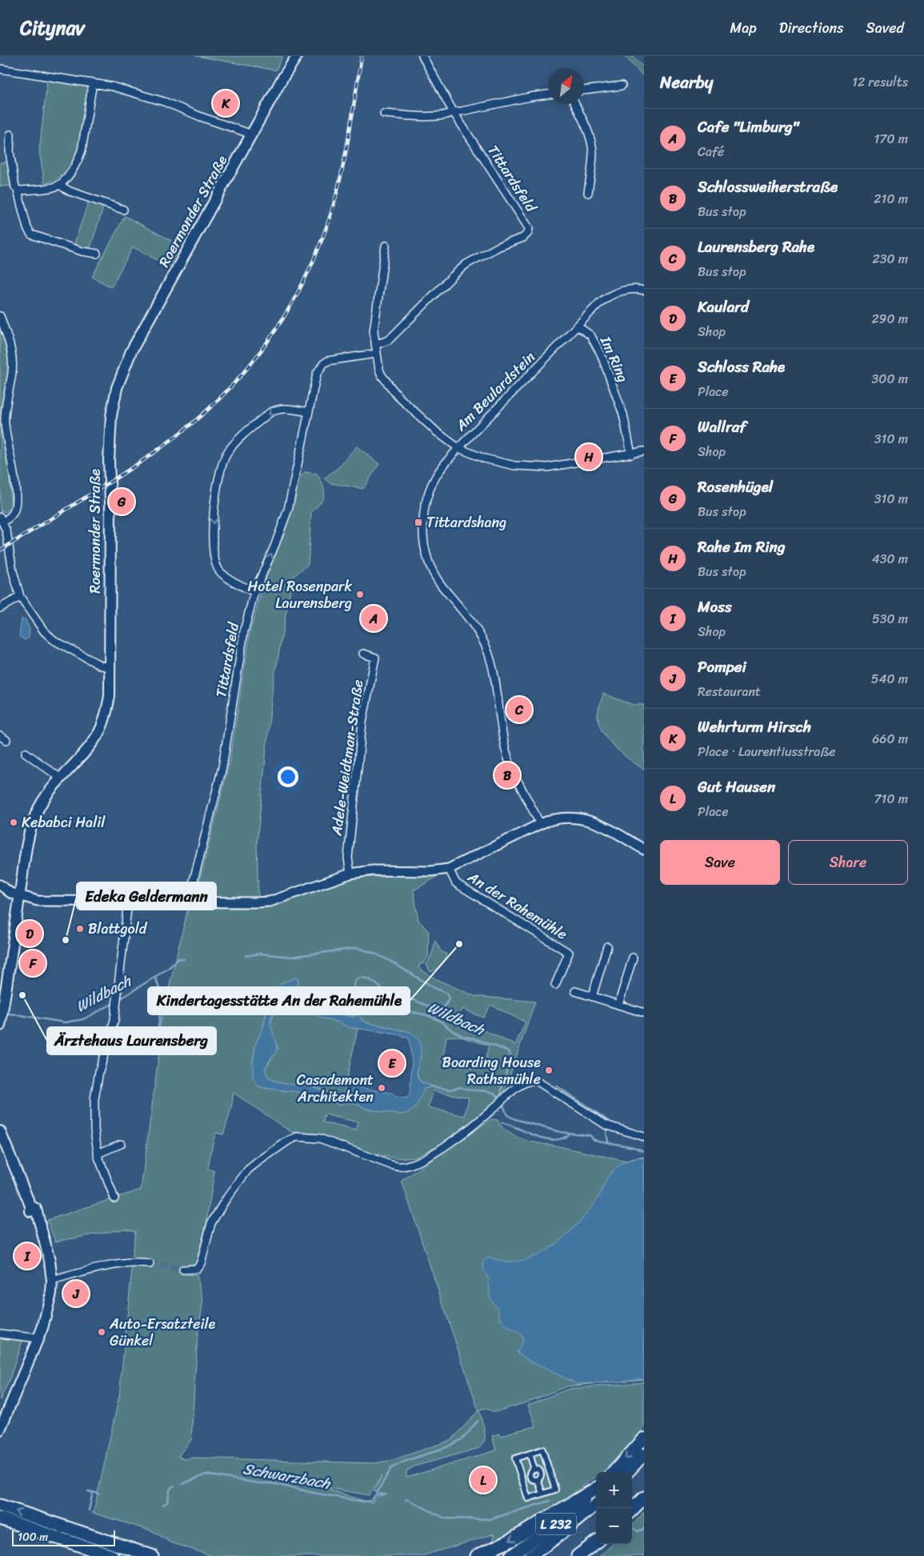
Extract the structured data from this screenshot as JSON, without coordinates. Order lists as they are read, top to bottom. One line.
{"streets":{"main road":["Roermonder Straße","L 232"],"street":["Tittardsfeld","Im Ring","Am Beulardstein","Adele-Weidtman-Straße","An der Rahemühle"]},"crossings":[["Im Ring","Am Beulardstein"]],"water":["Wildbach","Schwarzbach"],"places":{"transit":["Tittardshang"],"other":["Hotel Rosenpark Laurensberg","Kebabci Halil","Blattgold","Edeka Geldermann","Kindertagesstätte An der Rahemühle","Ärztehaus Laurensberg","Boarding House Rathsmühle","Casademont Architekten","Auto-Ersatzteile Günkel"]},"scale_bar":"100 m","north":"top right","page":{"header":"Citynav","nav":["Map","Directions","Saved"],"heading":["Nearby","12 results"],"pins":["K","H","G","A","C","B","D","F","E","I","J","L"],"list":[{"mark":"A","name":"Cafe \"Limburg\"","note":"Café","value":"170 m"},{"mark":"B","name":"Schlossweiherstraße","note":"Bus stop","value":"210 m"},{"mark":"C","name":"Laurensberg Rahe","note":"Bus stop","value":"230 m"},{"mark":"D","name":"Kaulard","note":"Shop","value":"290 m"},{"mark":"E","name":"Schloss Rahe","note":"Place","value":"300 m"},{"mark":"F","name":"Wallraf","note":"Shop","value":"310 m"},{"mark":"G","name":"Rosenhügel","note":"Bus stop","value":"310 m"},{"mark":"H","name":"Rahe Im Ring","note":"Bus stop","value":"430 m"},{"mark":"I","name":"Moss","note":"Shop","value":"530 m"},{"mark":"J","name":"Pompei","note":"Restaurant","value":"540 m"},{"mark":"K","name":"Wehrturm Hirsch","note":"Place · Laurentiusstraße","value":"660 m"},{"mark":"L","name":"Gut Hausen","note":"Place","value":"710 m"}],"buttons":["Save","Share"],"map_buttons":["+","−"],"scale":"100 m"}}
